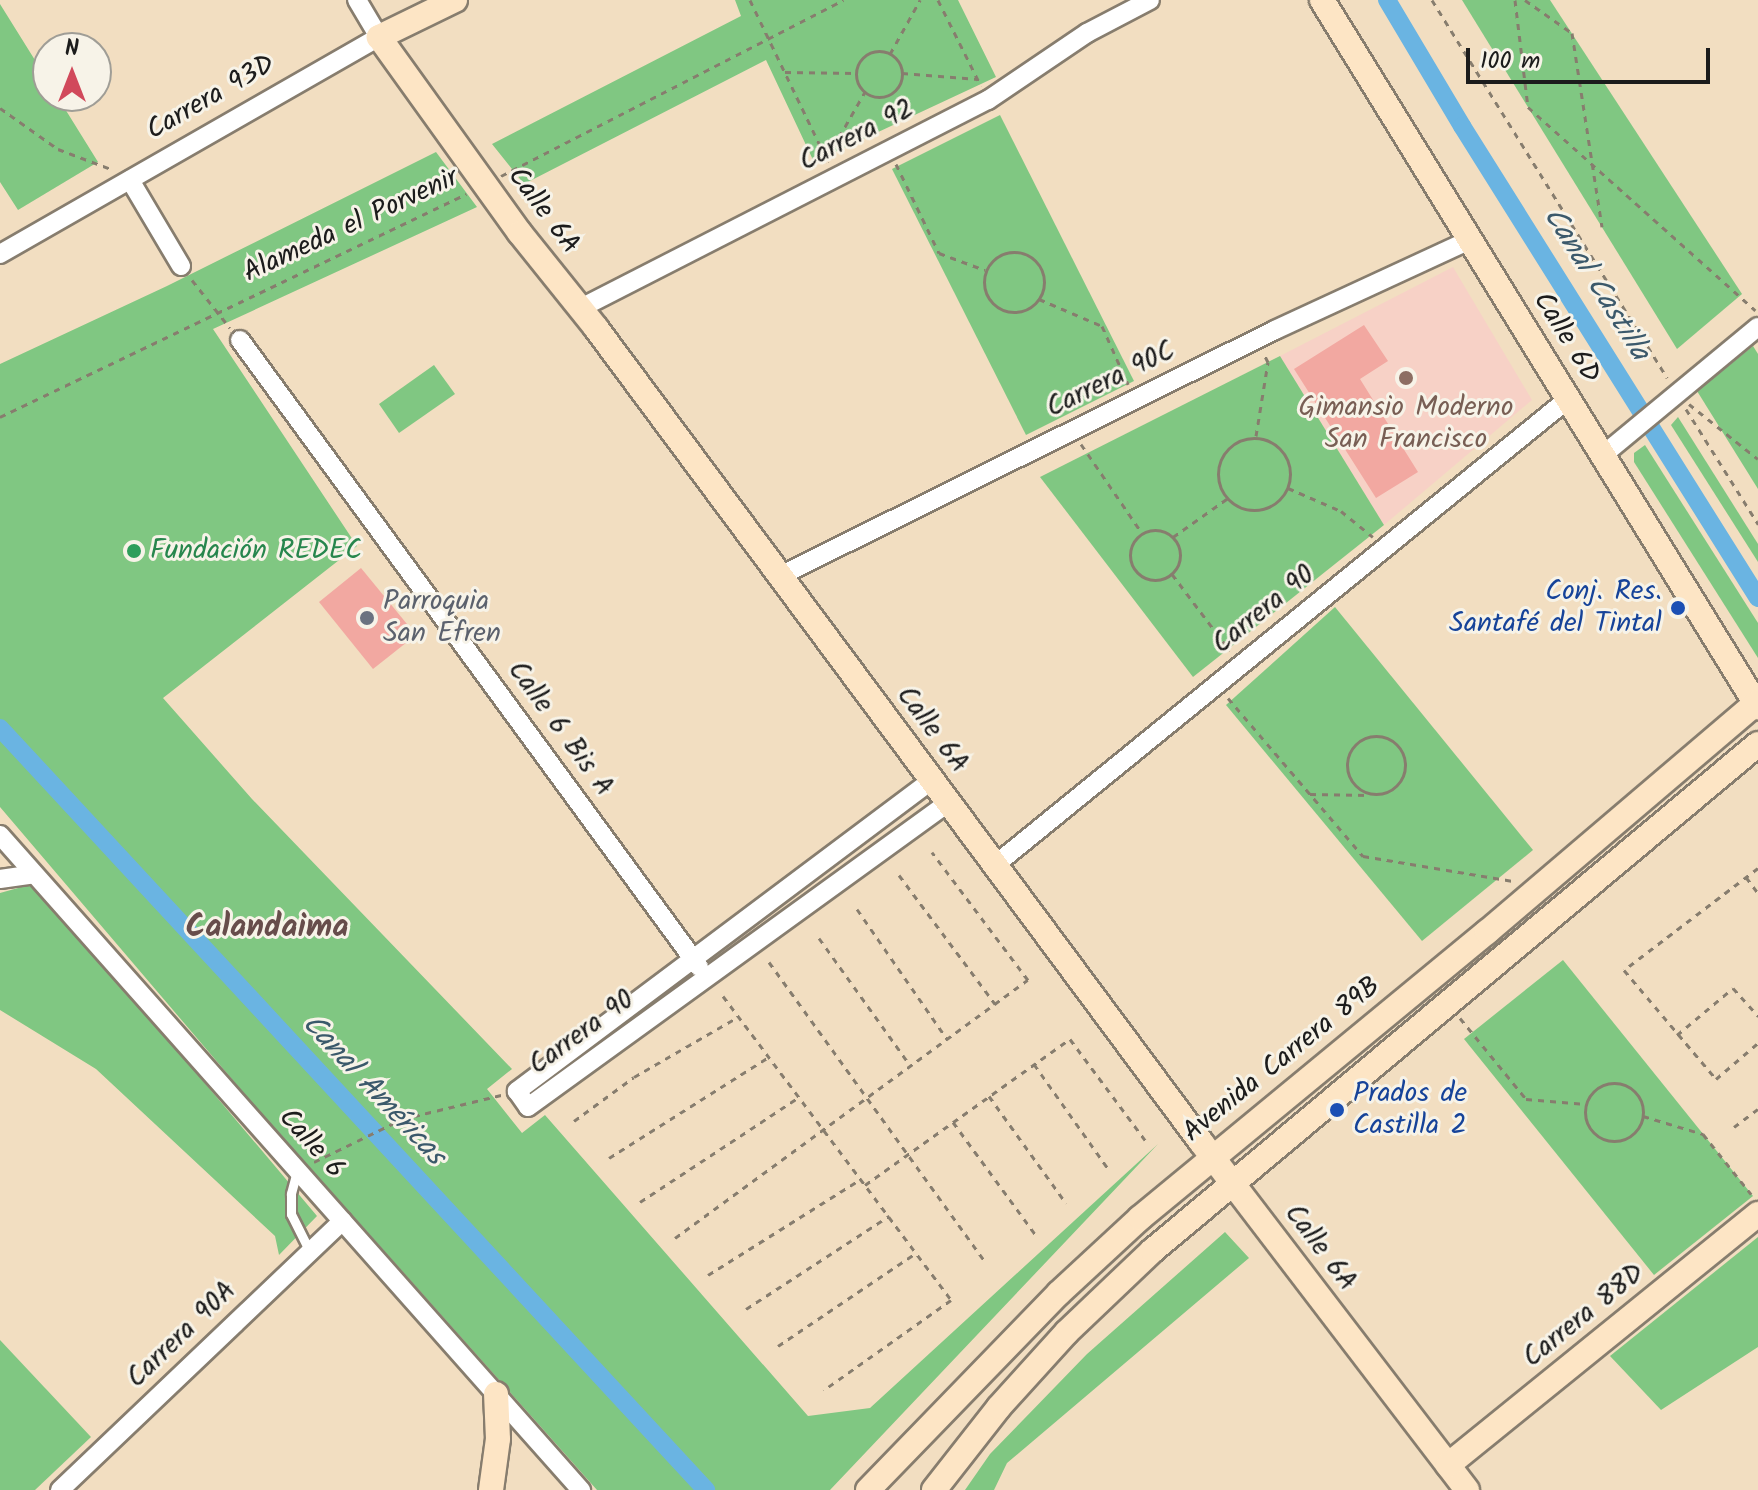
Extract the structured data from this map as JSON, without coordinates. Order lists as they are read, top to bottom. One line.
{"streets":{"street":["Carrera 93D","Carrera 92","Calle 6A","Calle 6D","Carrera 90C","Carrera 90","Calle 6 Bis A","Avenida Carrera 89B","Calle 6","Carrera 88D","Carrera 90A"],"path":["Alameda el Porvenir"]},"crossings":[["Carrera 93D","Calle 6A"],["Carrera 92","Calle 6A"],["Calle 6A","Alameda el Porvenir"],["Calle 6A","Carrera 90C"],["Calle 6A","Carrera 90"],["Calle 6A","Avenida Carrera 89B"],["Calle 6A","Carrera 88D"],["Calle 6D","Carrera 90C"],["Calle 6D","Carrera 90"],["Calle 6D","Avenida Carrera 89B"],["Carrera 90","Calle 6 Bis A"],["Calle 6","Carrera 90A"]],"districts":["Calandaima"],"water":["Canal Castilla","Canal Américas"],"places":["Gimansio Moderno San Francisco","Fundación REDEC","Conj. Res. Santafé del Tintal","Parroquia San Efren","Prados de Castilla 2"],"scale_bar":"100 m","north":"top"}
